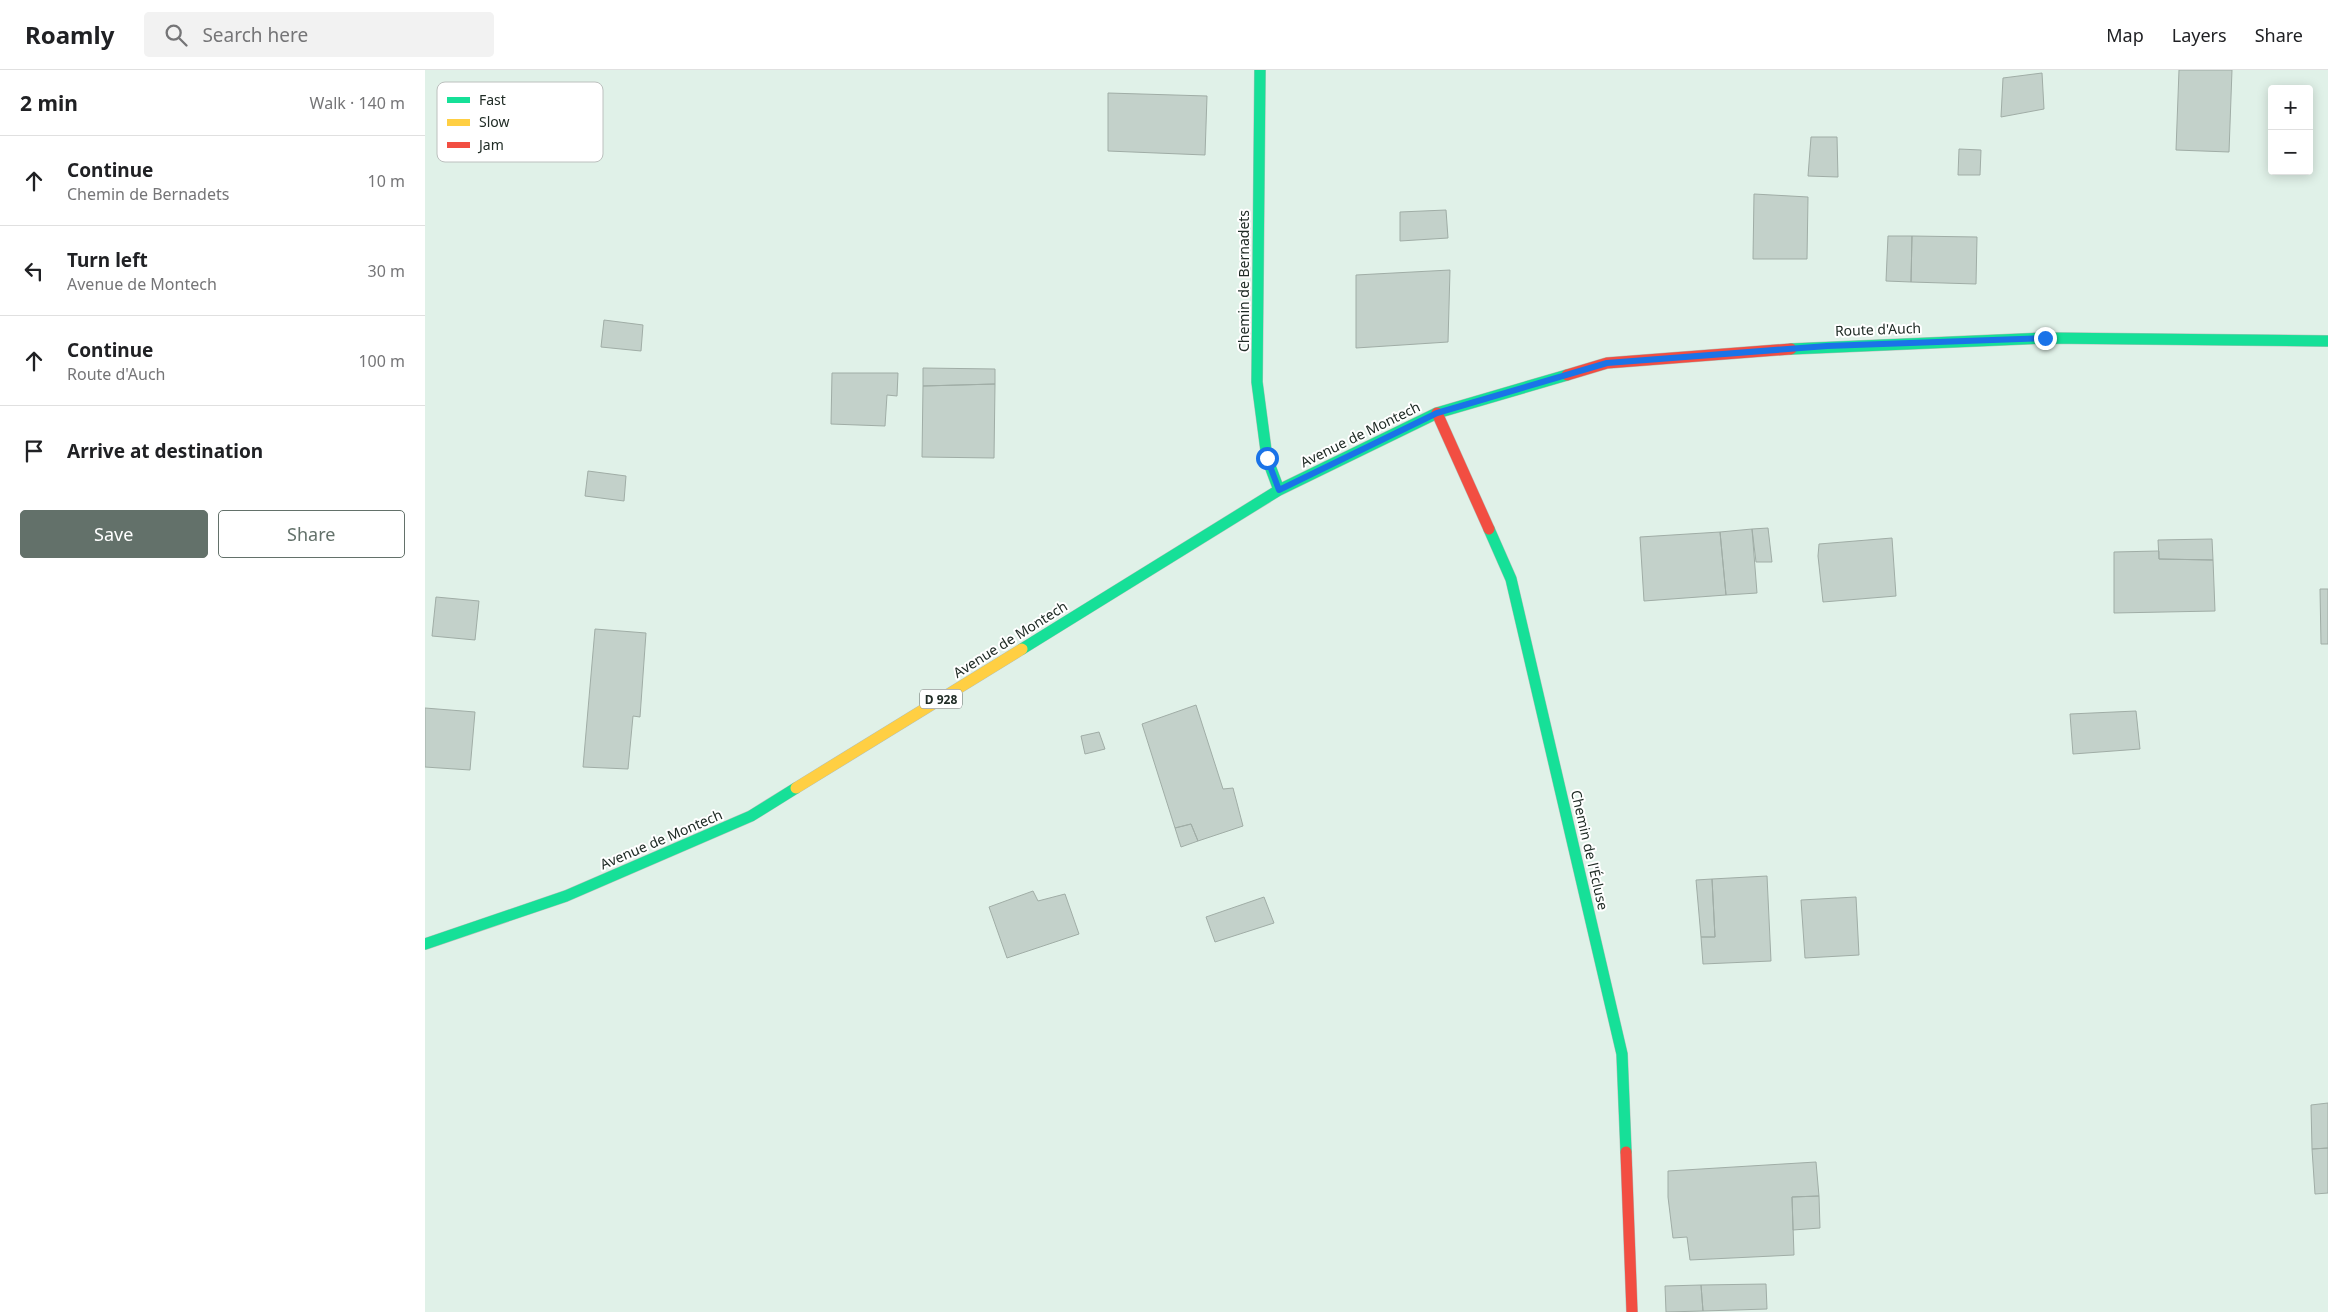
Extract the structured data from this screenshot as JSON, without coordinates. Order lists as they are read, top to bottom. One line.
{"streets":{"main road":["Chemin de Bernadets","Route d'Auch","Avenue de Montech","D 928","Chemin de l'Écluse"]},"crossings":[["Chemin de Bernadets","Avenue de Montech"],["Route d'Auch","Avenue de Montech"],["Route d'Auch","Chemin de l'Écluse"],["Avenue de Montech","Chemin de l'Écluse"]],"legend":["Fast","Slow","Jam"],"page":{"header":"Roamly","search":"Search here","nav":["Map","Layers","Share"],"heading":["2 min","Walk · 140 m"],"map_buttons":["+","−"],"list":[["Continue","Chemin de Bernadets","10 m"],["Turn left","Avenue de Montech","30 m"],["Continue","Route d'Auch","100 m"],"Arrive at destination"],"buttons":["Save","Share"]}}
